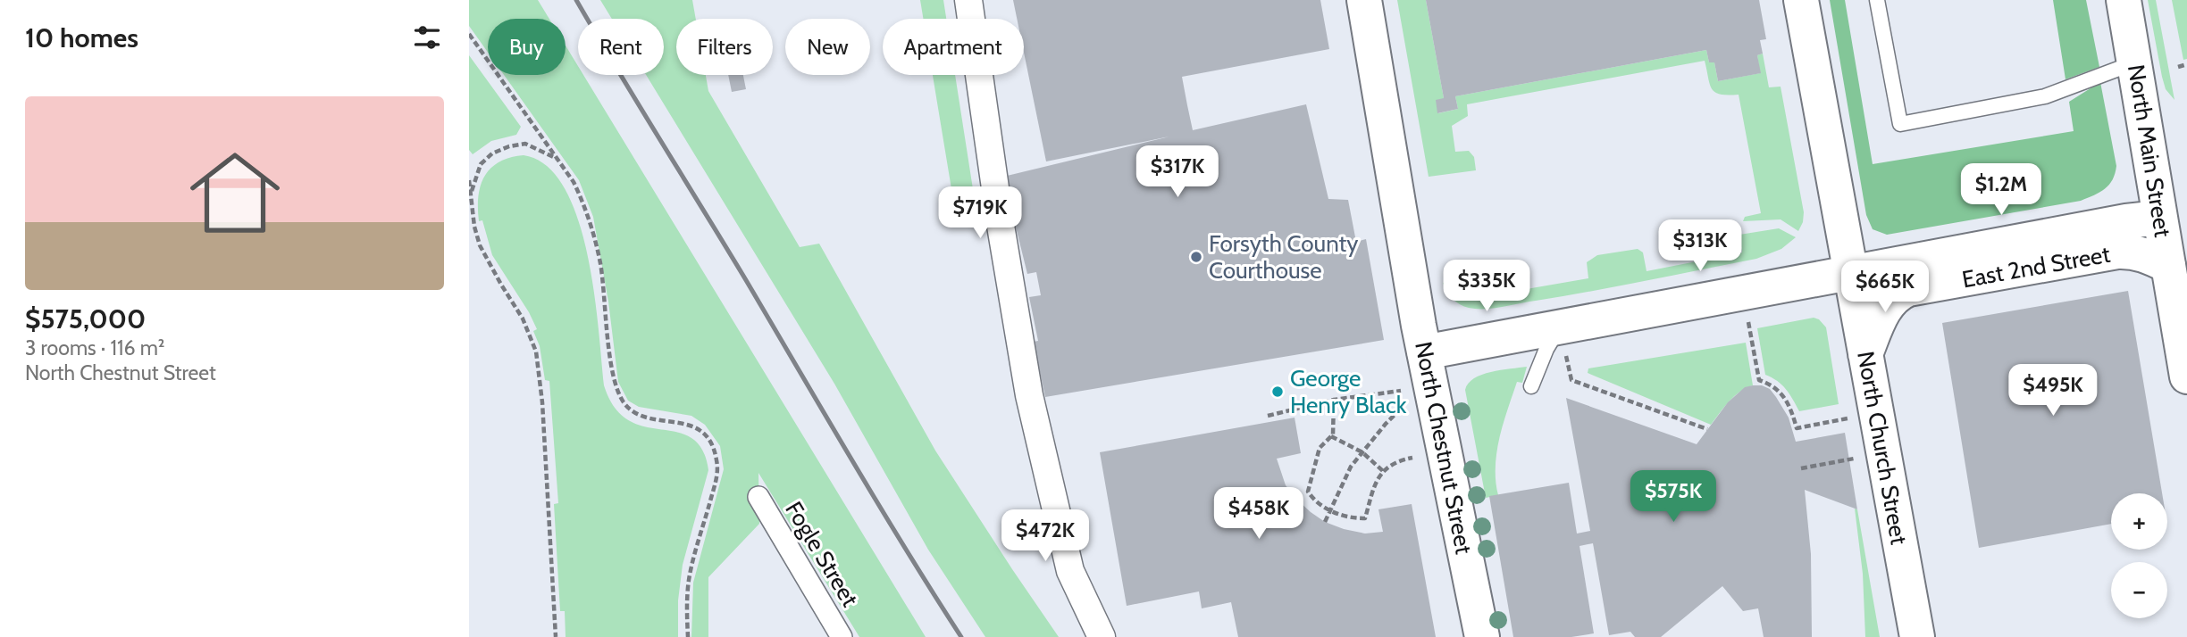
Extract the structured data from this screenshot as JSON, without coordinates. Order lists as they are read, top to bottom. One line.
{"streets":{"street":["North Main Street","East 2nd Street","North Chestnut Street","North Church Street","Fogle Street"]},"crossings":[["North Main Street","East 2nd Street"],["East 2nd Street","North Chestnut Street"],["East 2nd Street","North Church Street"]],"places":["Forsyth County Courthouse","George Henry Black"],"page":{"heading":"10 homes","chip":["Buy","Rent","Filters","New","Apartment"],"list":[{"name":"$575,000","note":"3 rooms · 116 m² · North Chestnut Street"}],"price":["$317K","$1.2M","$719K","$313K","$335K","$665K","$495K","$575K","$458K","$472K"],"map_buttons":["+","−"]}}
